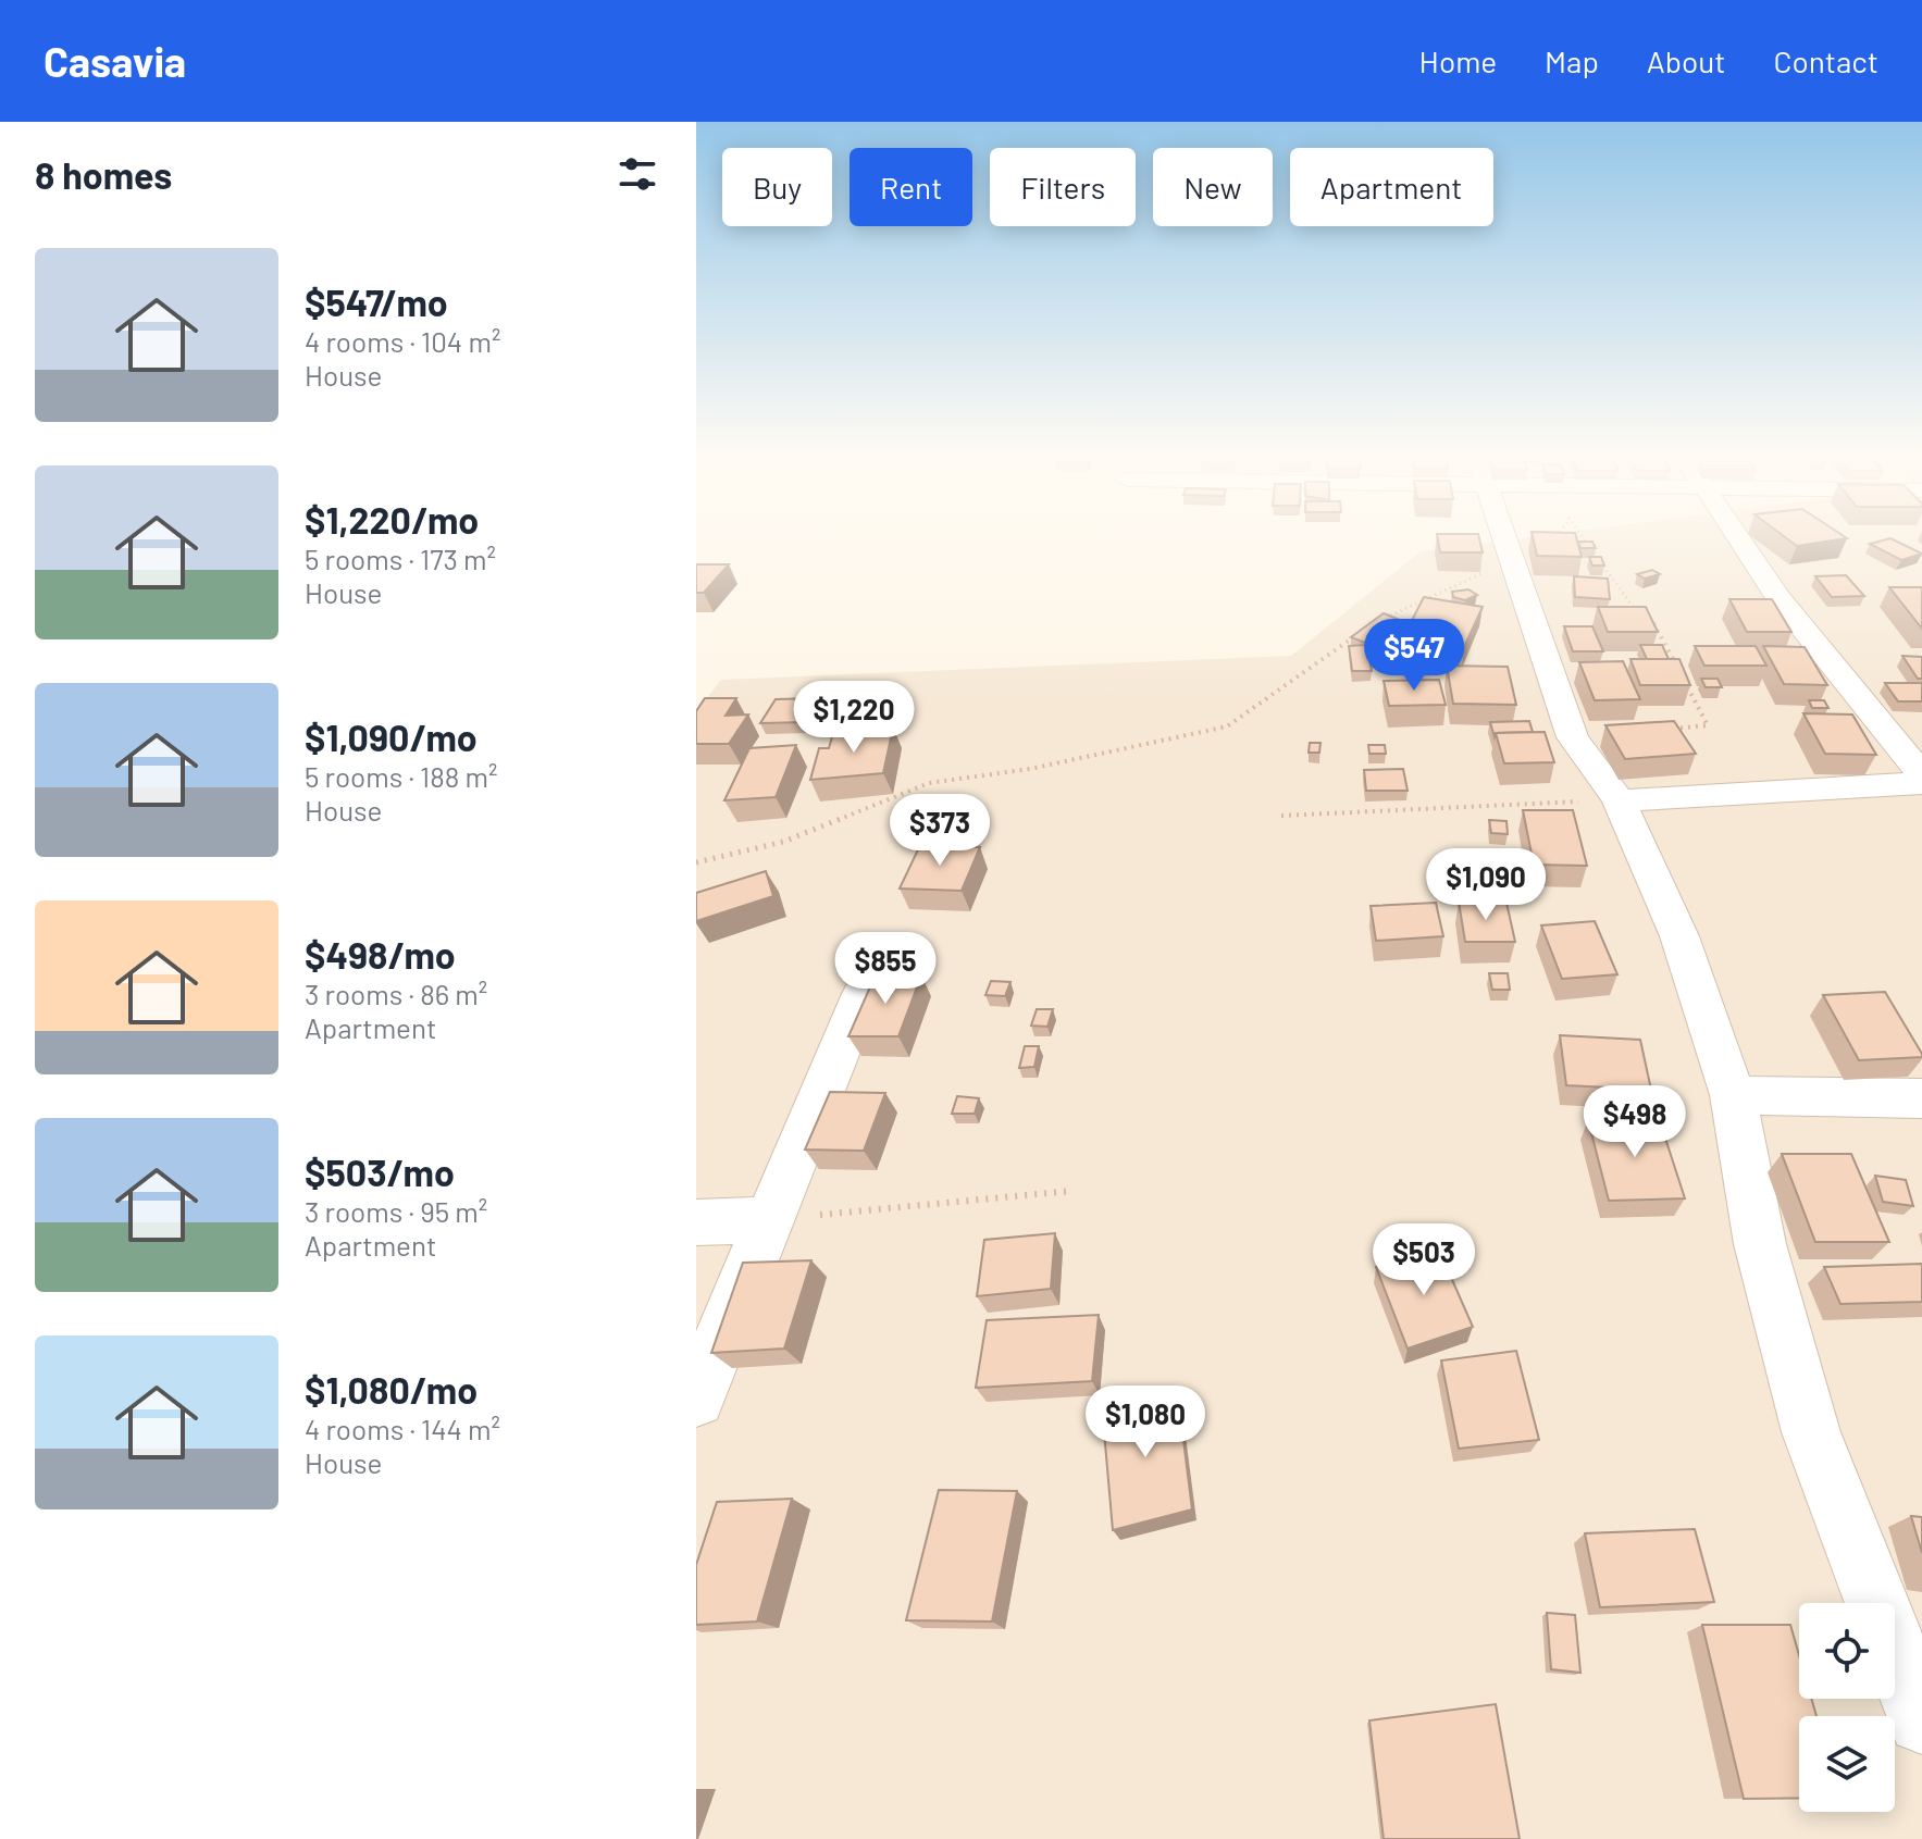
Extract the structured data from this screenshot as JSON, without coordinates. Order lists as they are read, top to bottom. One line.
{"page":{"header":"Casavia","nav":["Home","Map","About","Contact"],"heading":"8 homes","chip":["Buy","Rent","Filters","New","Apartment"],"list":[{"name":"$547/mo","note":"4 rooms · 104 m² · House"},{"name":"$1,220/mo","note":"5 rooms · 173 m² · House"},{"name":"$1,090/mo","note":"5 rooms · 188 m² · House"},{"name":"$498/mo","note":"3 rooms · 86 m² · Apartment"},{"name":"$503/mo","note":"3 rooms · 95 m² · Apartment"},{"name":"$1,080/mo","note":"4 rooms · 144 m² · House"}],"price":["$547","$1,220","$373","$1,090","$855","$498","$503","$1,080"]}}
